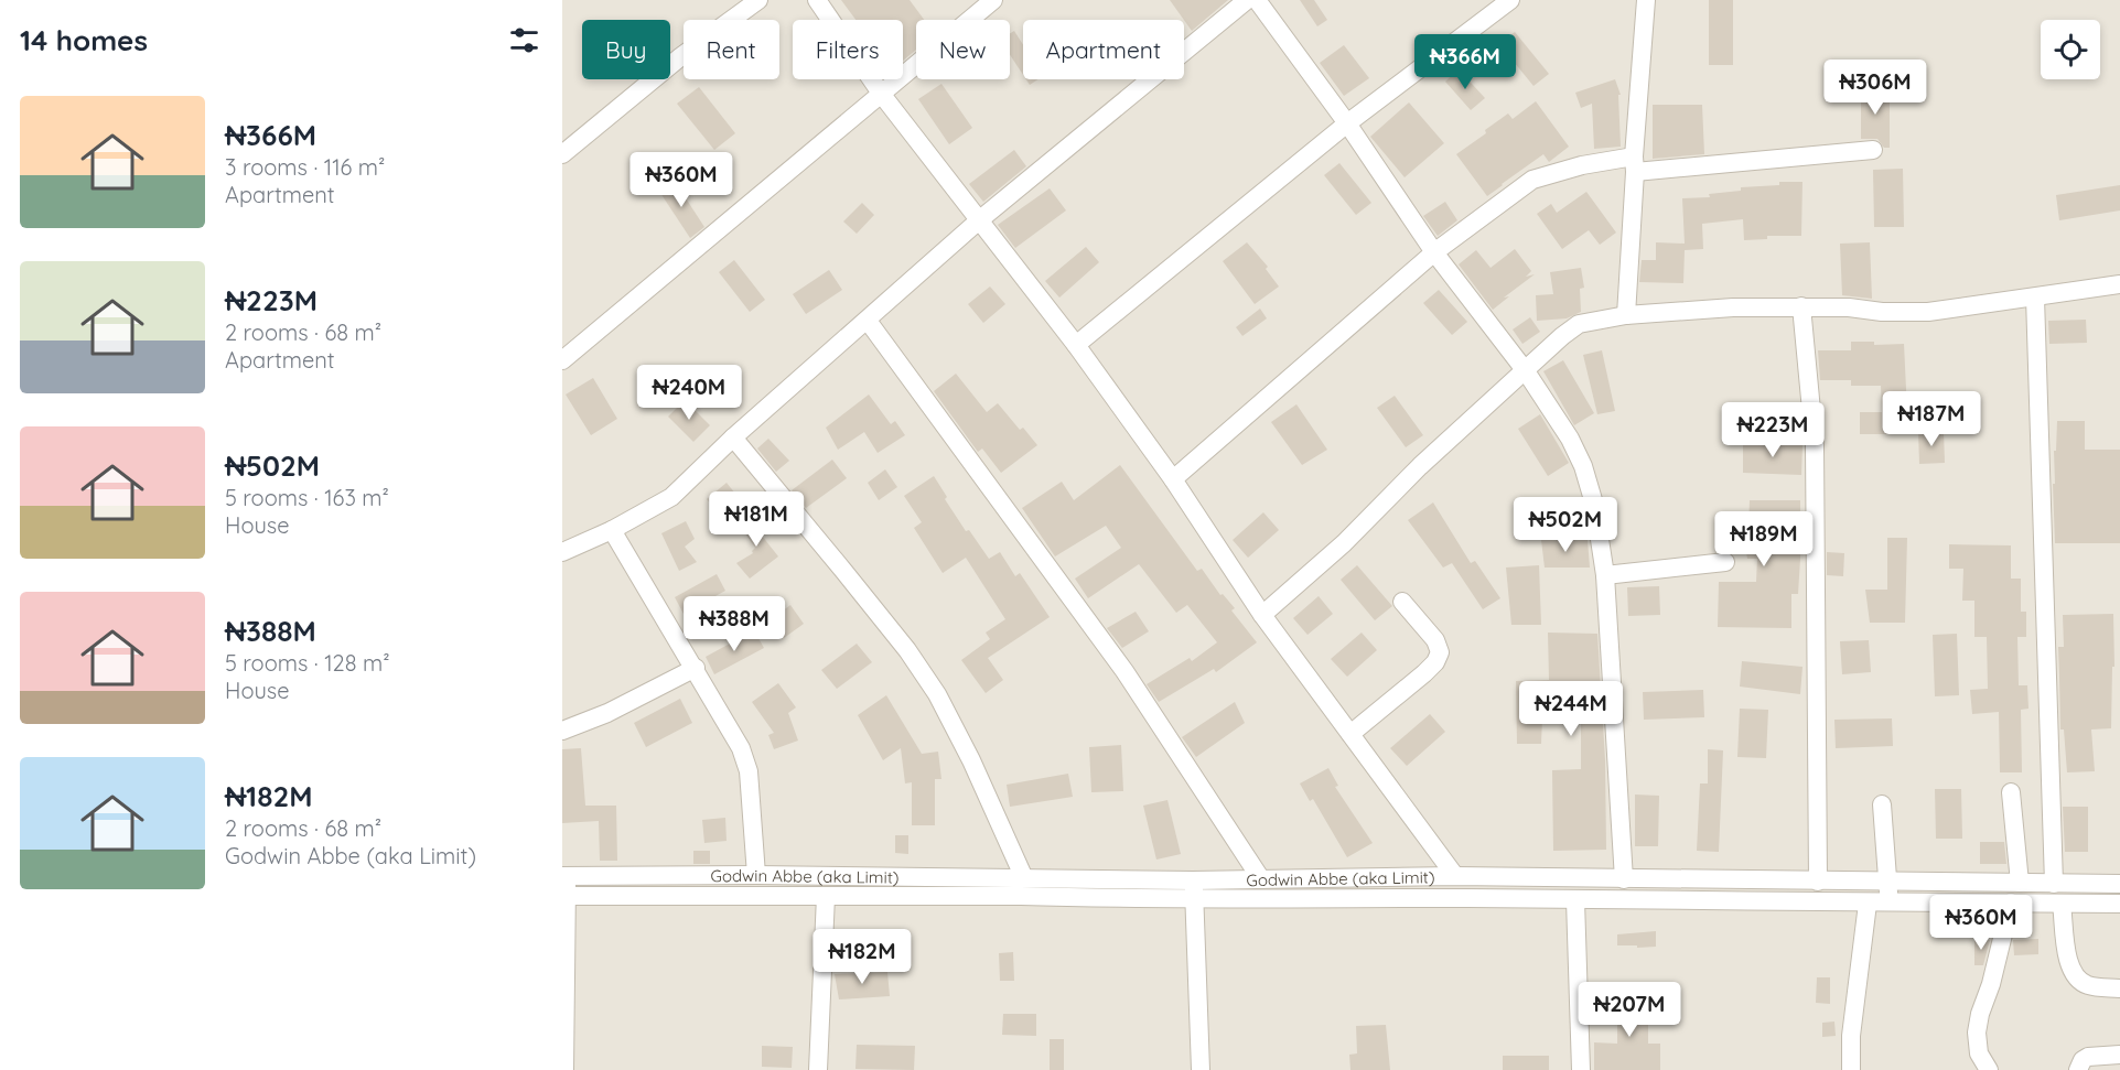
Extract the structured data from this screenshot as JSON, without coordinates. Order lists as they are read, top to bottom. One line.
{"streets":{"street":["Godwin Abbe (aka Limit)"]},"page":{"heading":"14 homes","chip":["Buy","Rent","Filters","New","Apartment"],"price":["₦366M","₦306M","₦360M","₦240M","₦187M","₦223M","₦181M","₦502M","₦189M","₦388M","₦244M","₦360M","₦182M","₦207M"],"list":[{"name":"₦366M","note":"3 rooms · 116 m² · Apartment"},{"name":"₦223M","note":"2 rooms · 68 m² · Apartment"},{"name":"₦502M","note":"5 rooms · 163 m² · House"},{"name":"₦388M","note":"5 rooms · 128 m² · House"},{"name":"₦182M","note":"2 rooms · 68 m² · Godwin Abbe (aka Limit)"}]}}
